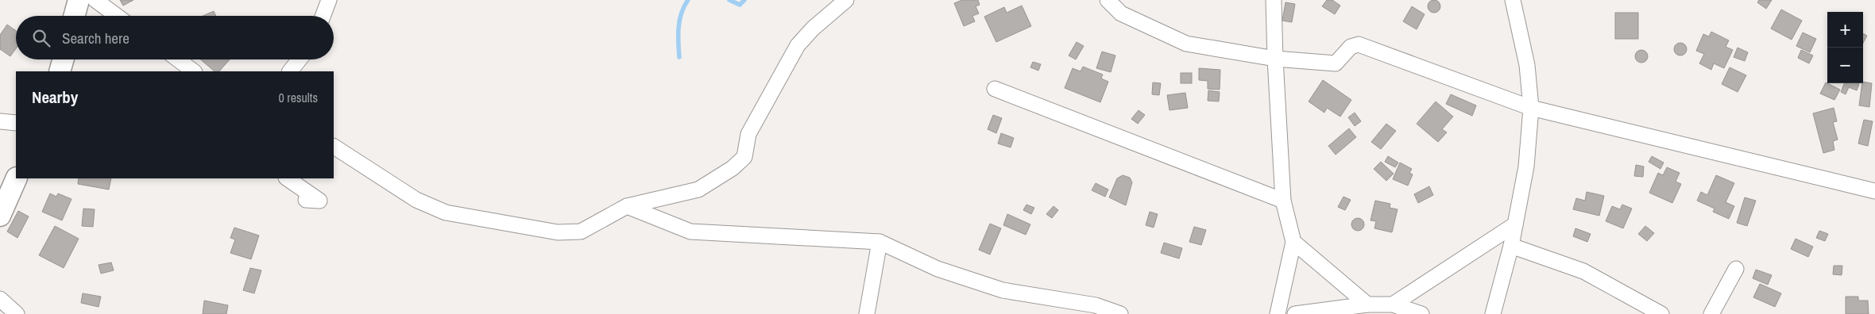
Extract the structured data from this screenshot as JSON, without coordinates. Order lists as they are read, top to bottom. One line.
{"page":{"map_buttons":["+","−"],"search":"Search here","heading":["Nearby","0 results"]}}
